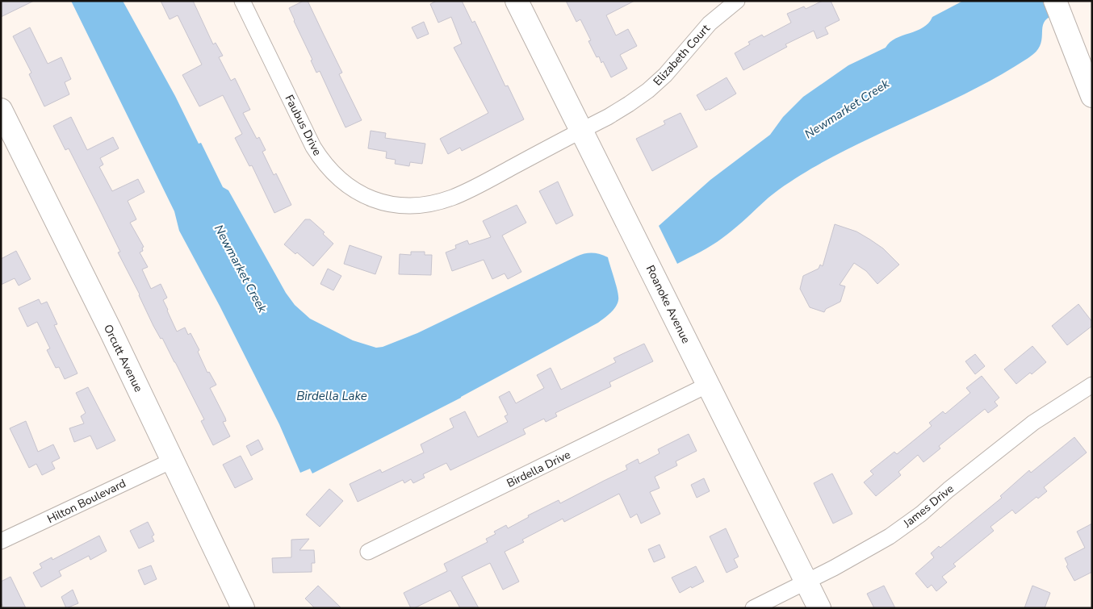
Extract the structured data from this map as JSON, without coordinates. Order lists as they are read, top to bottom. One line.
{"streets":{"street":["Elizabeth Court","Faubus Drive","Roanoke Avenue","Orcutt Avenue","Birdella Drive","Hilton Boulevard","James Drive"]},"crossings":[["Elizabeth Court","Faubus Drive"],["Elizabeth Court","Roanoke Avenue"],["Faubus Drive","Roanoke Avenue"],["Roanoke Avenue","Birdella Drive"],["Roanoke Avenue","James Drive"],["Orcutt Avenue","Hilton Boulevard"]],"water":["Newmarket Creek","Birdella Lake"]}
